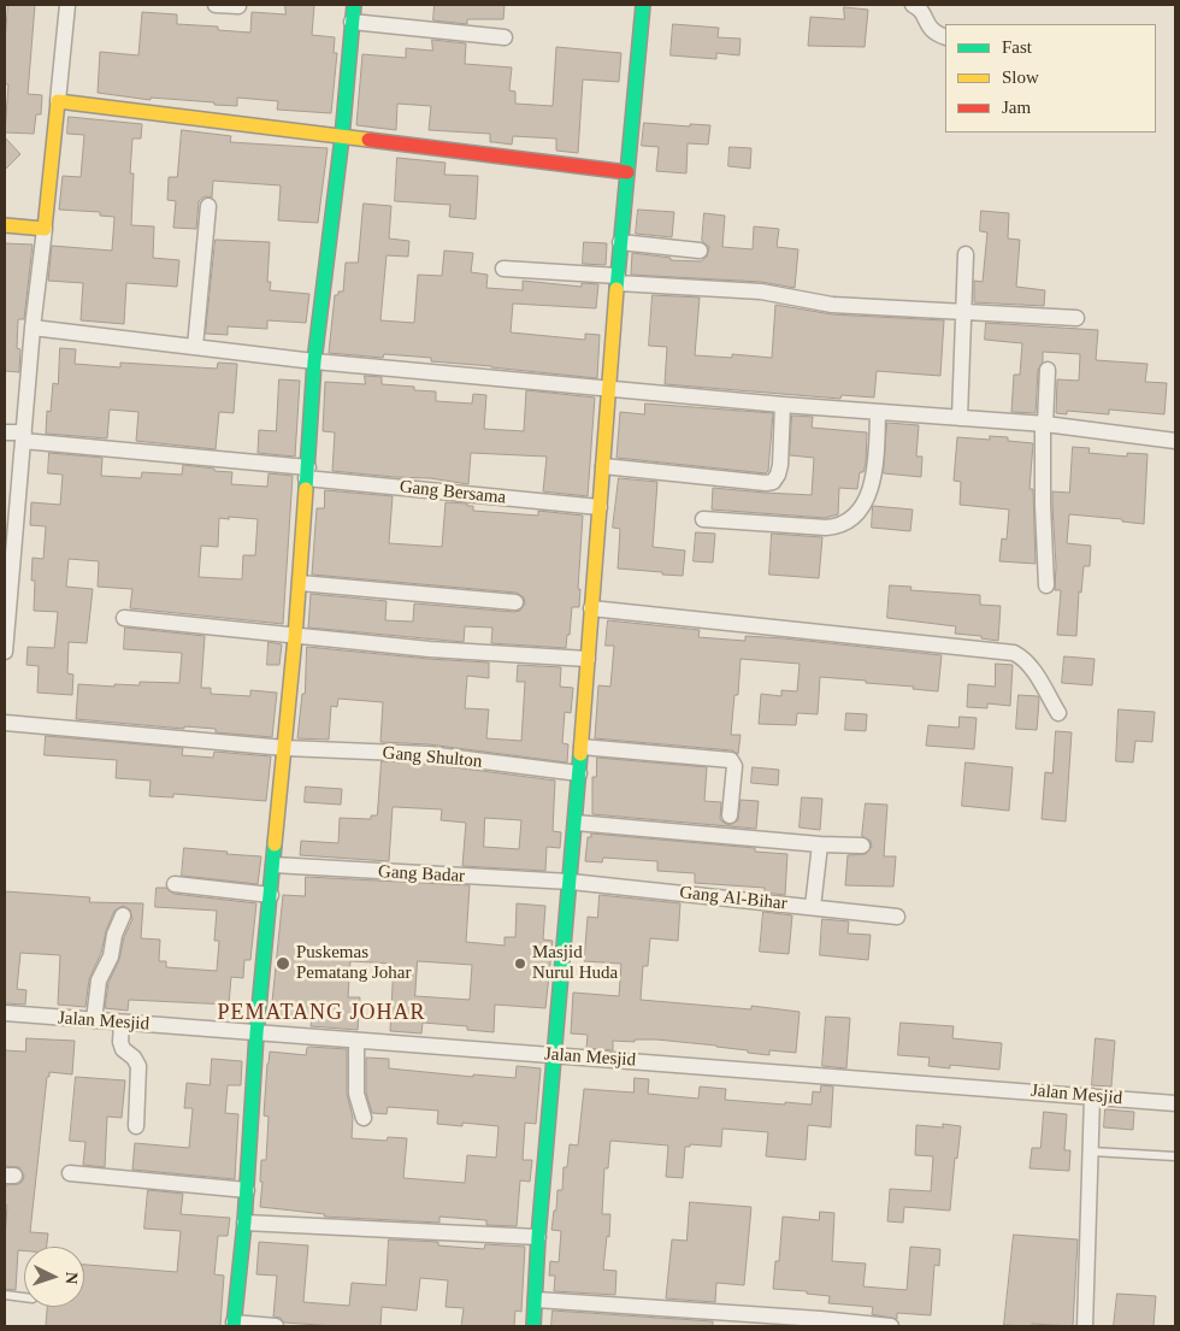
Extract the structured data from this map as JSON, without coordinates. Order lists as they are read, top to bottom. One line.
{"streets":{"street":["Gang Bersama","Gang Shulton","Gang Badar","Gang Al-Bihar","Jalan Mesjid"]},"crossings":[["Gang Badar","Gang Al-Bihar"]],"districts":["PEMATANG JOHAR"],"places":["Puskemas Pematang Johar","Masjid Nurul Huda"],"legend":["Fast","Slow","Jam"],"north":"right"}
